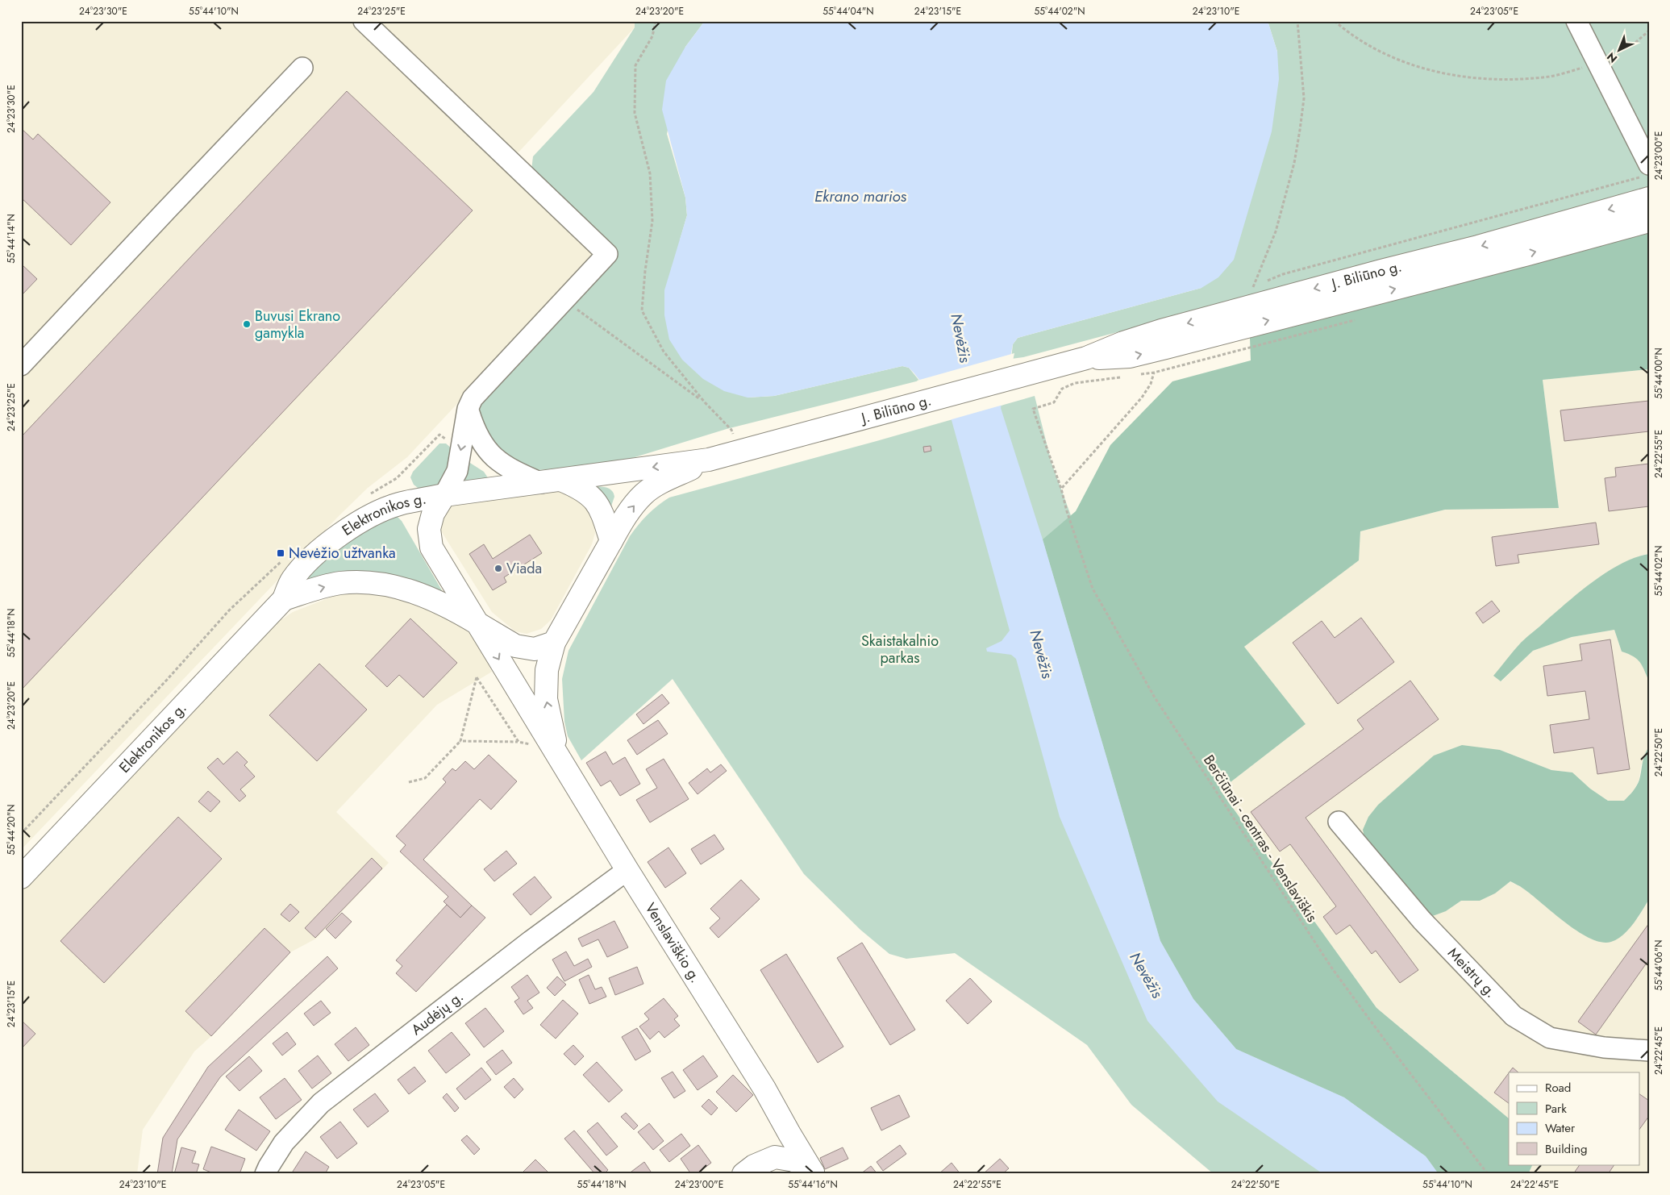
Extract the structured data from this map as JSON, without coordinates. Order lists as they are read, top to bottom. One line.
{"streets":{"main road":["J. Biliūno g.","Elektronikos g.","Venslaviškio g."],"street":["Meistrų g.","Audėjų g."],"path":["Berčiūnai - centras - Venslaviškis"]},"crossings":[["J. Biliūno g.","Elektronikos g."],["J. Biliūno g.","Venslaviškio g."],["Elektronikos g.","Venslaviškio g."],["Venslaviškio g.","Audėjų g."]],"water":["Ekrano marios","Nevėžis"],"parks":["Skaistakalnio parkas"],"places":{"other":["Buvusi Ekrano gamykla","Viada"],"transit":["Nevėžio užtvanka"]},"legend":["Road","Park","Water","Building"],"north":"bottom left","coordinates":["24°23'30\"E","55°44'10\"N","24°23'25\"E","24°23'20\"E","55°44'04\"N","24°23'15\"E","55°44'02\"N","24°23'10\"E","24°23'05\"E","24°23'00\"E","55°44'14\"N","55°44'00\"N","24°22'55\"E","55°44'18\"N","24°22'50\"E","55°44'20\"N","55°44'06\"N","24°22'45\"E","55°44'16\"N"]}
